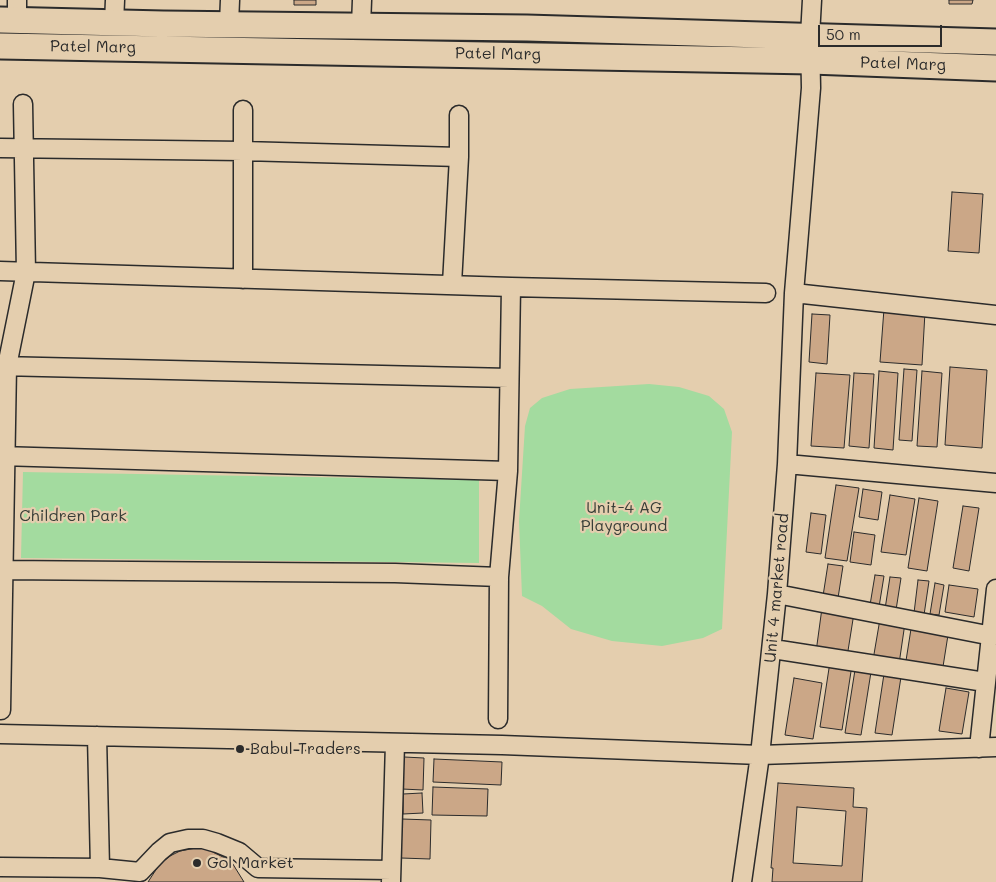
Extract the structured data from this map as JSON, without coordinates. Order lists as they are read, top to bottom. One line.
{"streets":{"street":["Patel Marg","Unit 4 market road"]},"crossings":[["Patel Marg","Unit 4 market road"]],"parks":["Unit-4 AG Playground","Children Park"],"places":["Babul Traders","Gol Market"],"scale_bar":"50 m"}
